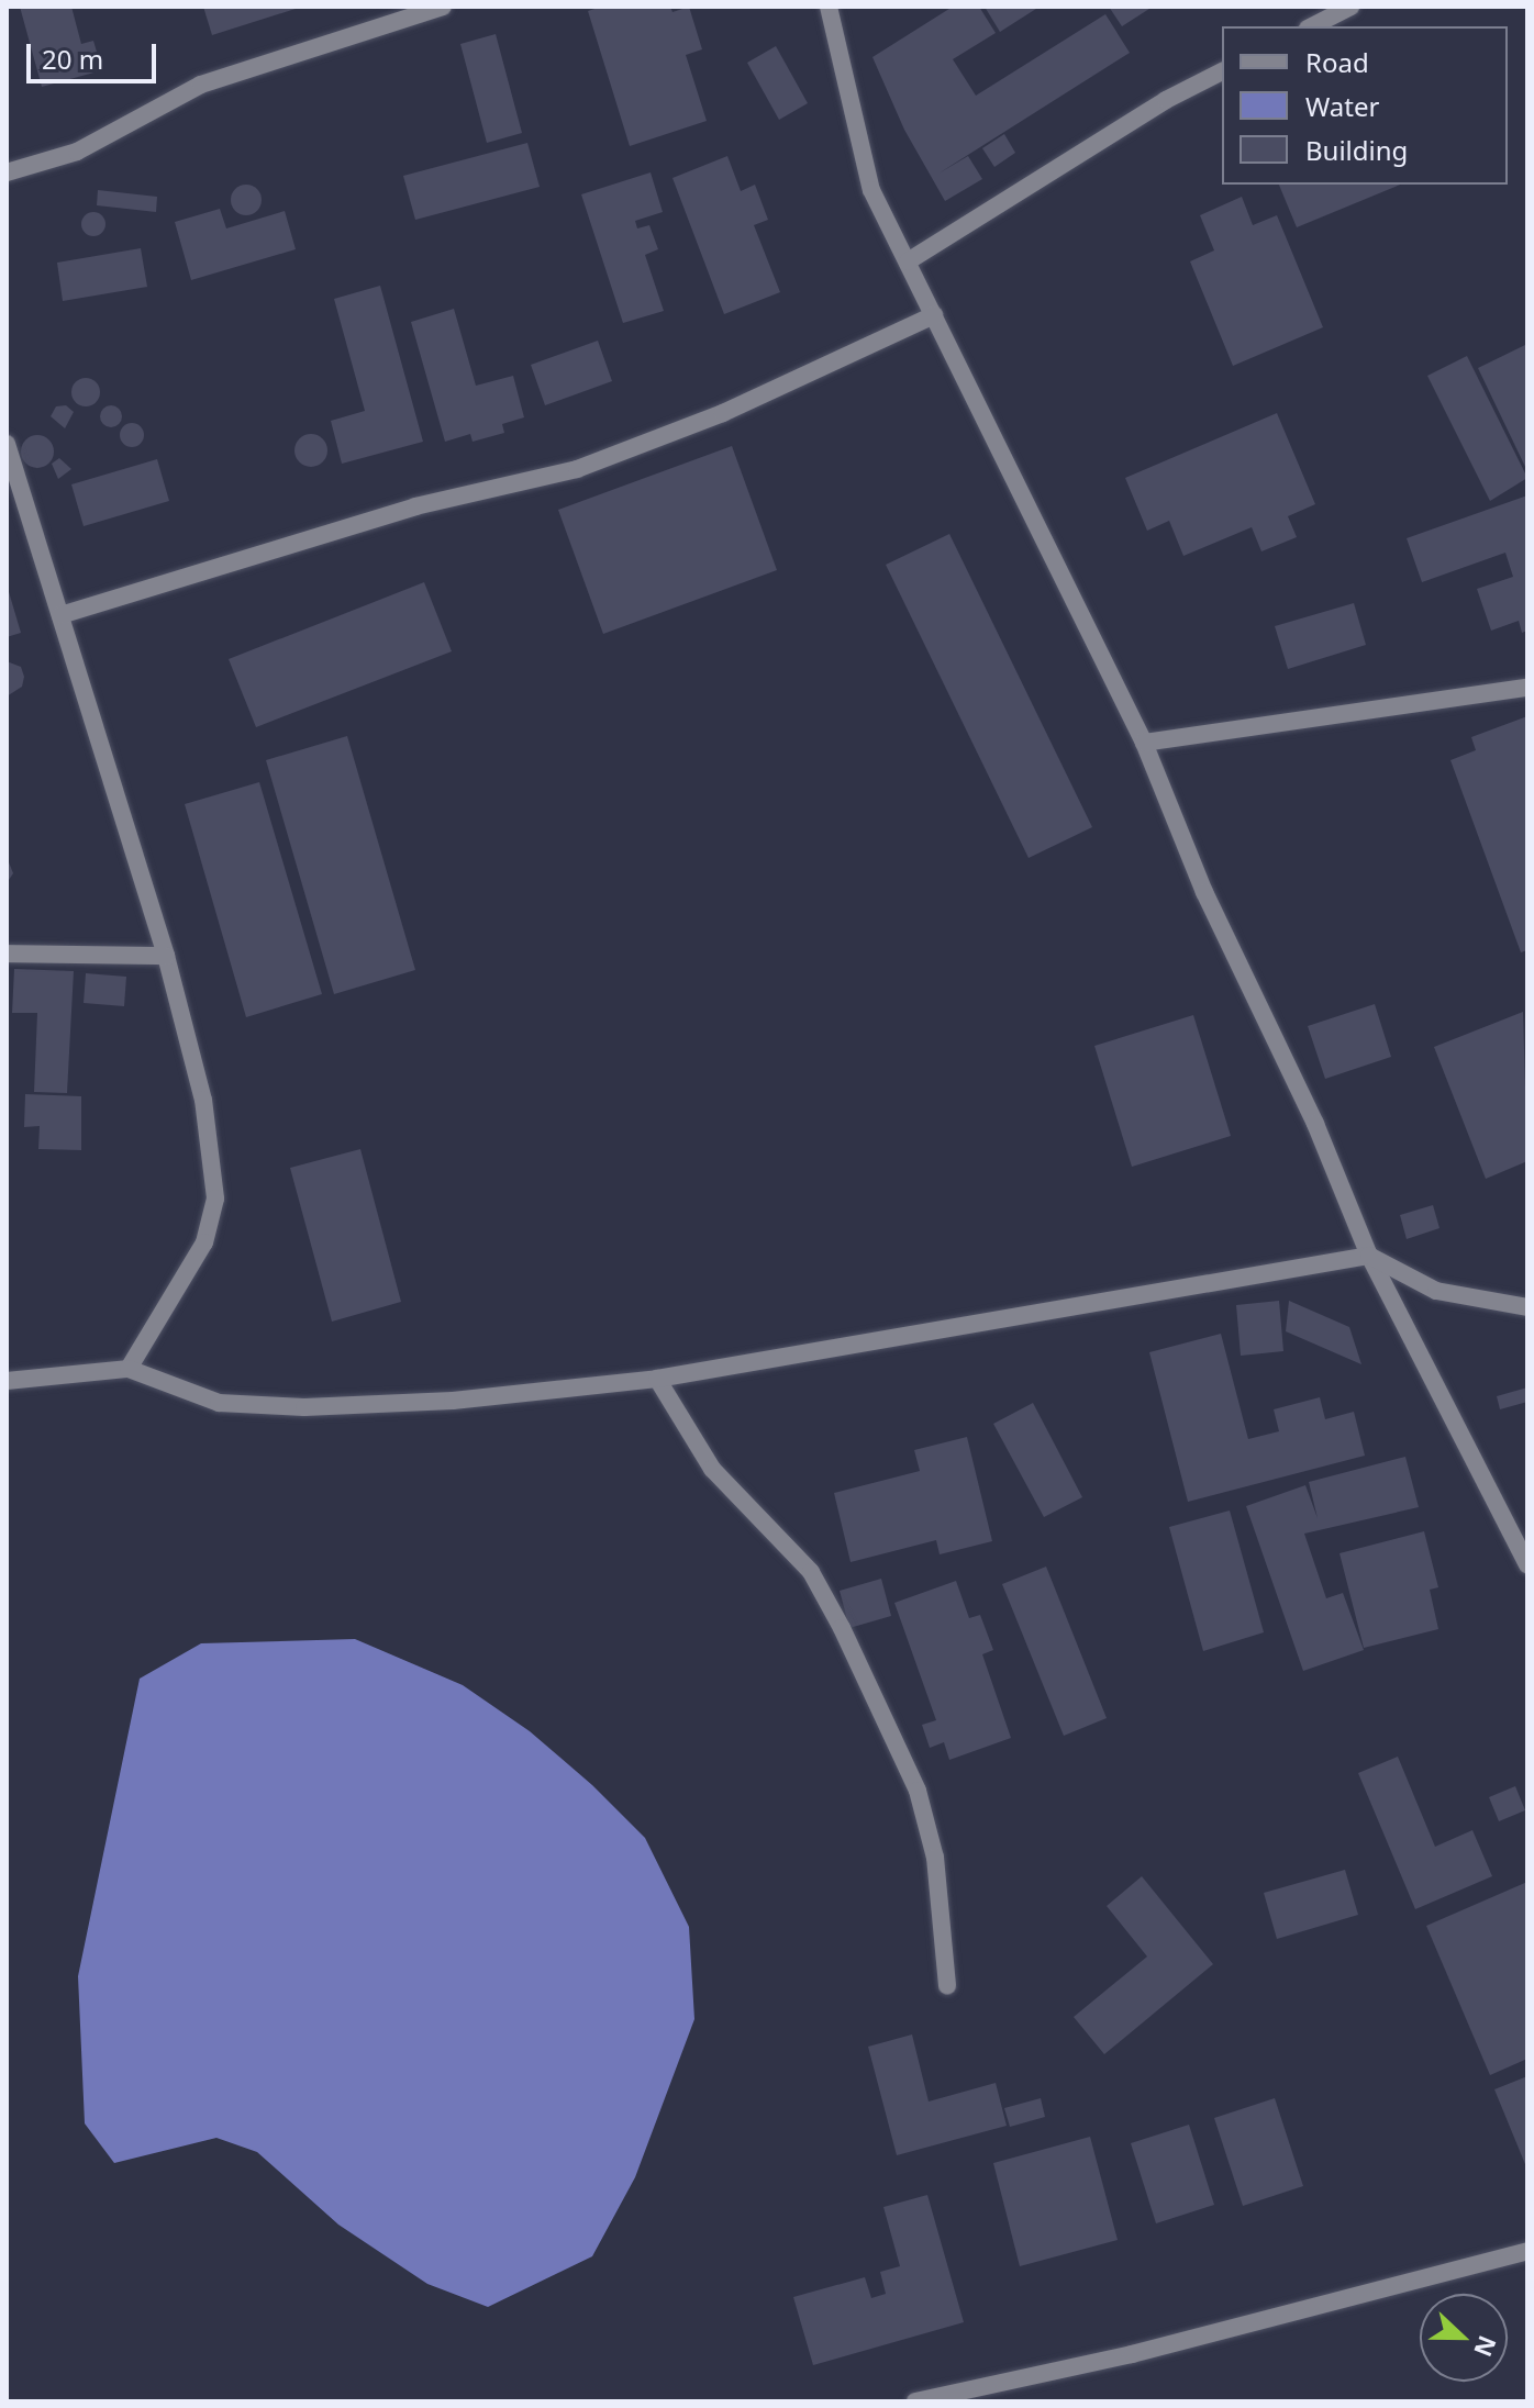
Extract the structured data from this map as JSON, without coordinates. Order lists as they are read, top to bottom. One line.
{"legend":["Road","Water","Building"],"scale_bar":"20 m","north":"right"}
